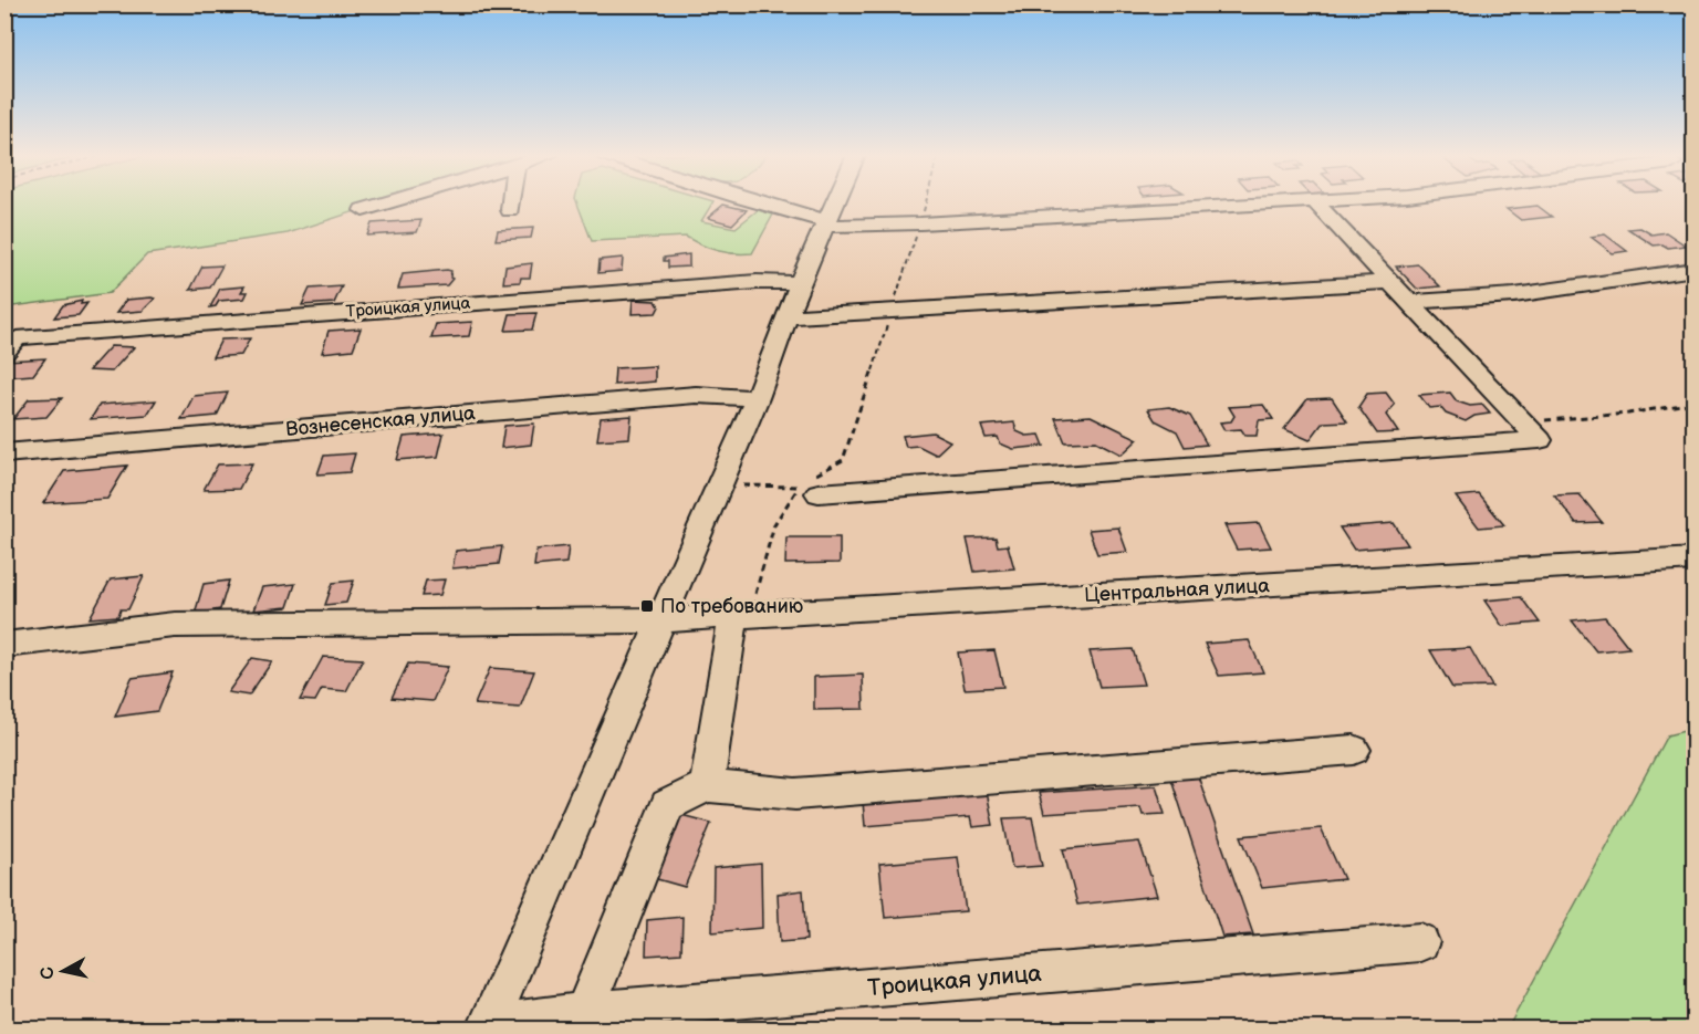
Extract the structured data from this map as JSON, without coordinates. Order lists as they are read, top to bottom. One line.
{"streets":{"street":["Троицкая улица","Вознесенская улица","Центральная улица"]},"places":{"transit":["По требованию"]},"north":"left"}
